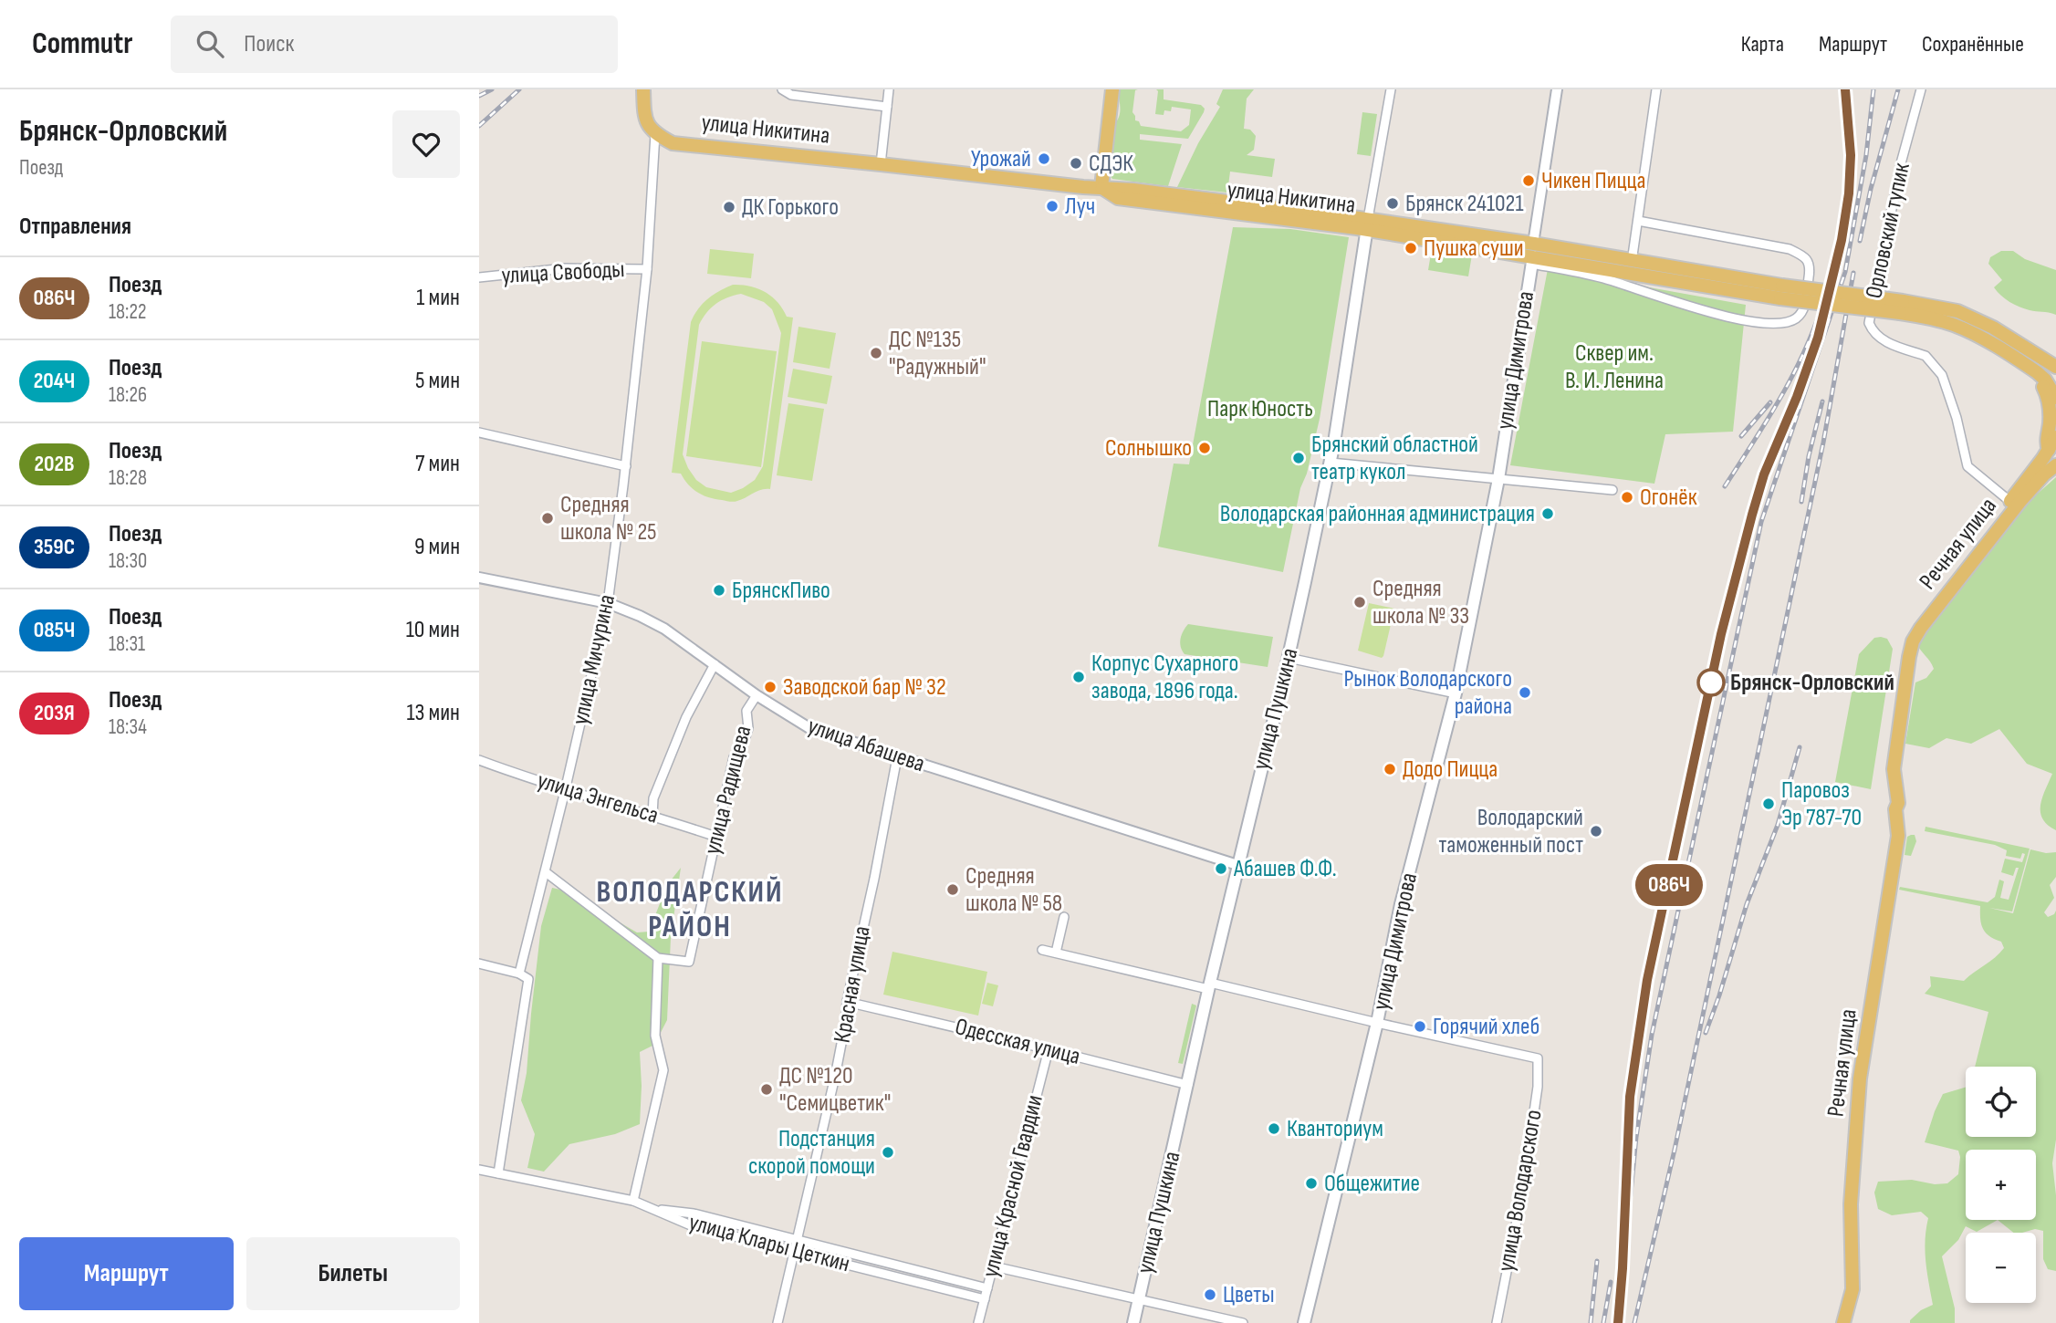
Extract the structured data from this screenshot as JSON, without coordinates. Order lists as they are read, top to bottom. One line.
{"streets":{"main road":["улица Никитина","улица Димитрова","Речная улица","улица Пушкина"],"street":["Орловский тупик","улица Свободы","улица Мичурина","улица Абашева","улица Радищева","улица Энгельса","Красная улица","Одесская улица","улица Красной Гвардии","улица Володарского","улица Клары Цеткин"]},"crossings":[["улица Никитина","улица Димитрова"],["улица Никитина","улица Мичурина"],["улица Никитина","улица Пушкина"],["Орловский тупик","Речная улица"],["улица Свободы","улица Мичурина"],["улица Димитрова","улица Володарского"],["улица Мичурина","улица Абашева"],["улица Мичурина","улица Энгельса"],["улица Мичурина","улица Клары Цеткин"],["улица Пушкина","улица Абашева"],["улица Пушкина","Одесская улица"],["улица Абашева","улица Радищева"],["улица Абашева","Красная улица"],["улица Радищева","улица Энгельса"],["Красная улица","Одесская улица"],["Красная улица","улица Клары Цеткин"],["Одесская улица","улица Красной Гвардии"],["улица Красной Гвардии","улица Клары Цеткин"]],"districts":["ВОЛОДАРСКИЙ РАЙОН"],"parks":["Сквер им. В. И. Ленина","Парк Юность"],"places":["Урожай","СДЭК","Чикен Пицца","Брянск 241021","Луч","ДК Горького","Пушка суши","ДС №135 \"Радужный\"","Солнышко","Брянский областной театр кукол","Огонёк","Володарская районная администрация","Средняя школа № 25","БрянскПиво","Средняя школа № 33","Корпус Сухарного завода, 1896 года.","Брянск-Орловский","Заводской бар № 32","Рынок Володарского района","Додо Пицца","Паровоз Эр 787-70","Володарский таможенный пост","Абашев Ф.Ф.","Средняя школа № 58","Горячий хлеб","ДС №120 \"Семицветик\"","Кванториум","Подстанция скорой помощи","Общежитие","Цветы"],"page":{"header":"Commutr","search":"Поиск","nav":["Карта","Маршрут","Сохранённые"],"heading":[["Брянск-Орловский","Поезд"],"Отправления"],"on_map":"086Ч","list":[{"mark":"086Ч","name":"Поезд","note":"18:22","value":"1 мин"},{"mark":"204Ч","name":"Поезд","note":"18:26","value":"5 мин"},{"mark":"202В","name":"Поезд","note":"18:28","value":"7 мин"},{"mark":"359С","name":"Поезд","note":"18:30","value":"9 мин"},{"mark":"085Ч","name":"Поезд","note":"18:31","value":"10 мин"},{"mark":"203Я","name":"Поезд","note":"18:34","value":"13 мин"}],"map_buttons":["+","−"],"buttons":["Маршрут","Билеты"]}}
